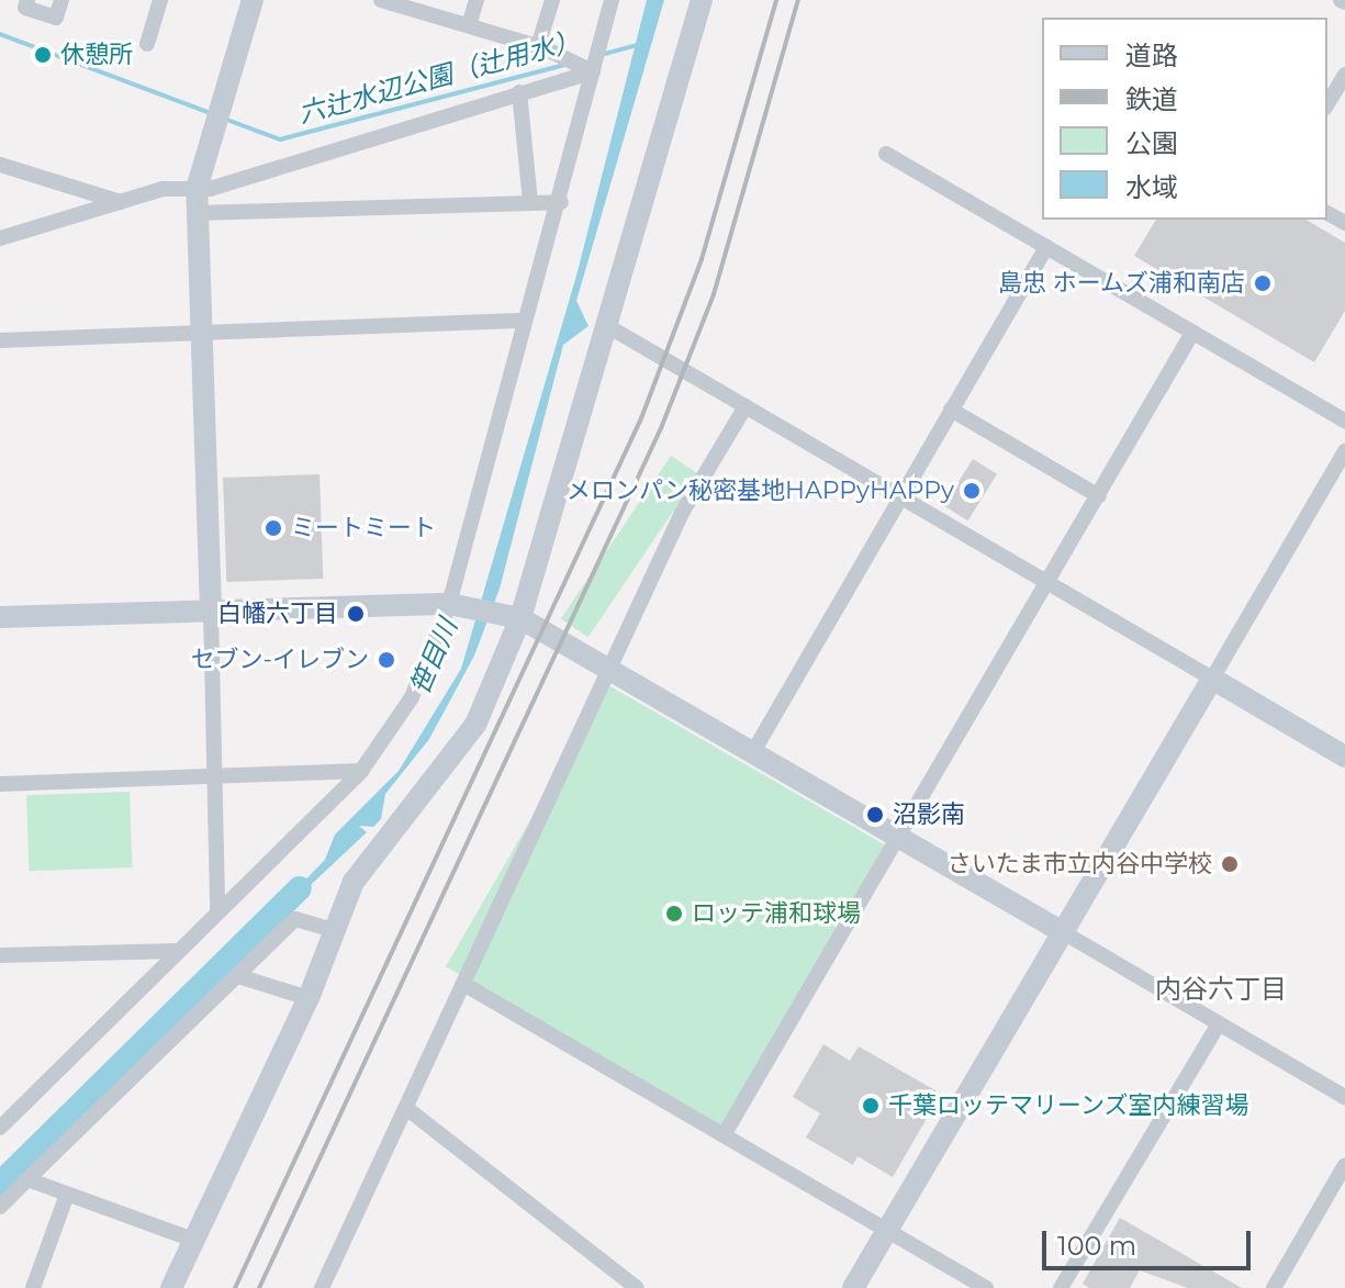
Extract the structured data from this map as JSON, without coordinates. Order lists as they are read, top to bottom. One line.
{"districts":["内谷六丁目"],"water":["六辻水辺公園（辻用水）","笹目川"],"places":["休憩所","島忠 ホームズ浦和南店","メロンパン秘密基地HAPPyHAPPy","ミートミート","白幡六丁目","セブン-イレブン","沼影南","さいたま市立内谷中学校","ロッテ浦和球場","千葉ロッテマリーンズ室内練習場"],"legend":["道路","鉄道","公園","水域"],"scale_bar":"100 m"}
